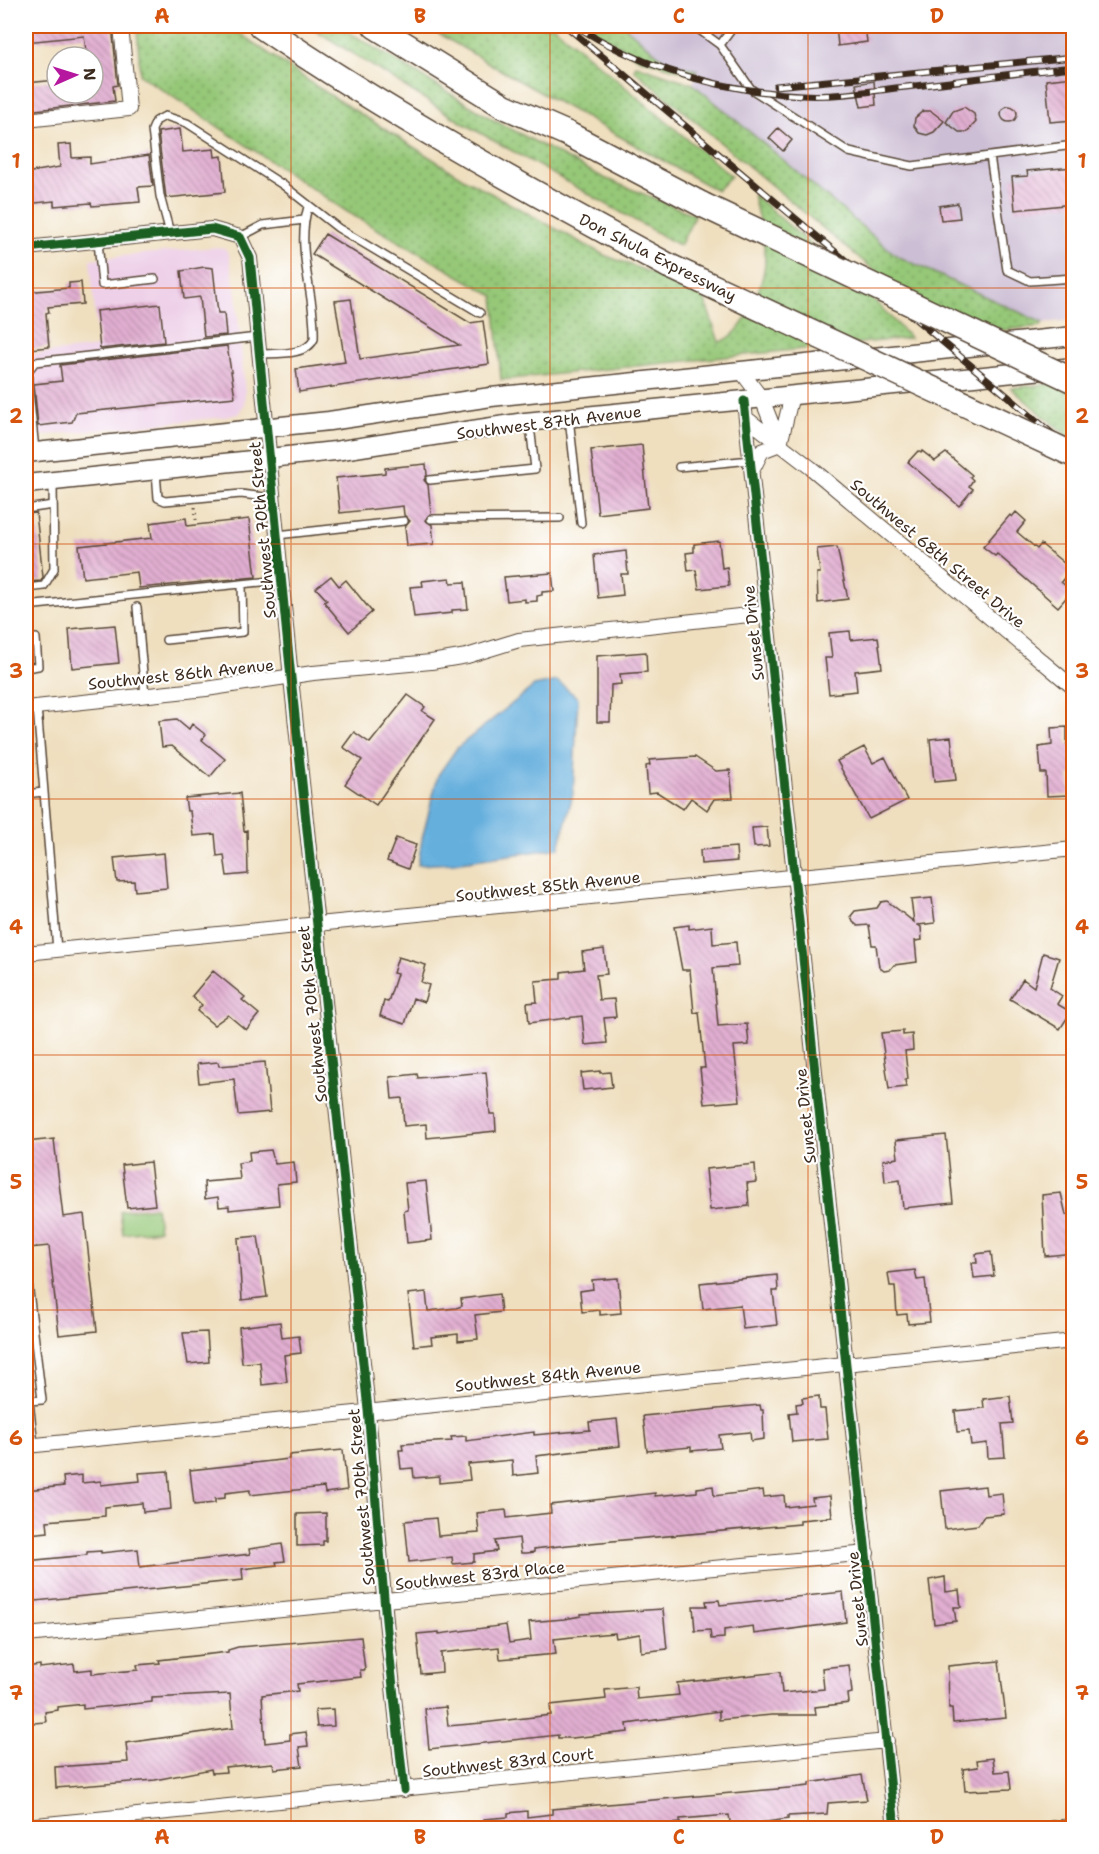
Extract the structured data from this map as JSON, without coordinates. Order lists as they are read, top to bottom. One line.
{"streets":{"highway":["Don Shula Expressway"],"main road":["Southwest 87th Avenue"],"street":["Southwest 70th Street","Southwest 68th Street Drive","Sunset Drive","Southwest 86th Avenue","Southwest 85th Avenue","Southwest 84th Avenue","Southwest 83rd Place","Southwest 83rd Court"]},"crossings":[["Southwest 87th Avenue","Southwest 70th Street"],["Southwest 87th Avenue","Southwest 68th Street Drive"],["Southwest 87th Avenue","Sunset Drive"],["Southwest 70th Street","Southwest 86th Avenue"],["Southwest 70th Street","Southwest 85th Avenue"],["Southwest 70th Street","Southwest 84th Avenue"],["Southwest 70th Street","Southwest 83rd Place"],["Southwest 70th Street","Southwest 83rd Court"],["Southwest 68th Street Drive","Sunset Drive"],["Sunset Drive","Southwest 86th Avenue"],["Sunset Drive","Southwest 85th Avenue"],["Sunset Drive","Southwest 84th Avenue"],["Sunset Drive","Southwest 83rd Place"],["Sunset Drive","Southwest 83rd Court"]],"north":"right","grid":{"columns":["A","B","C","D"],"rows":["1","2","3","4","5","6","7"]}}
